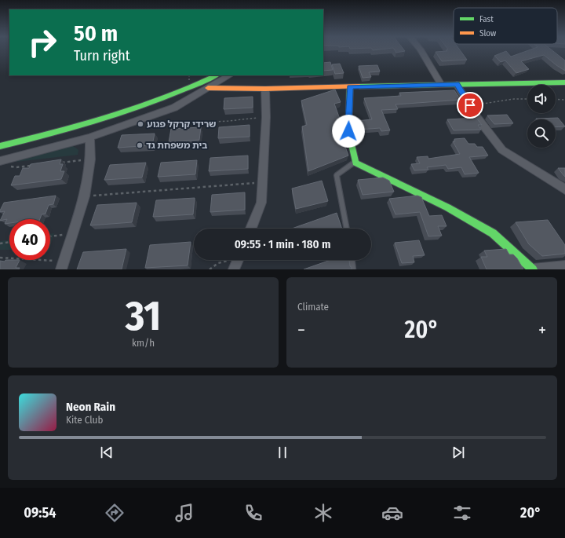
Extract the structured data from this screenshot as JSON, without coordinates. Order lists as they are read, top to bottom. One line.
{"places":["שרידי קרקל פגוע","בית משפחת גד"],"legend":["Fast","Slow"],"page":{"turn":["50 m","Turn right"],"limit":"40","trip":"09:55 · 1 min · 180 m","tile":[["31","km/h"],"Climate"],"heat":["−","20°","+"],"song":["Neon Rain","Kite Club"],"tabs":["09:54","20°"]}}
